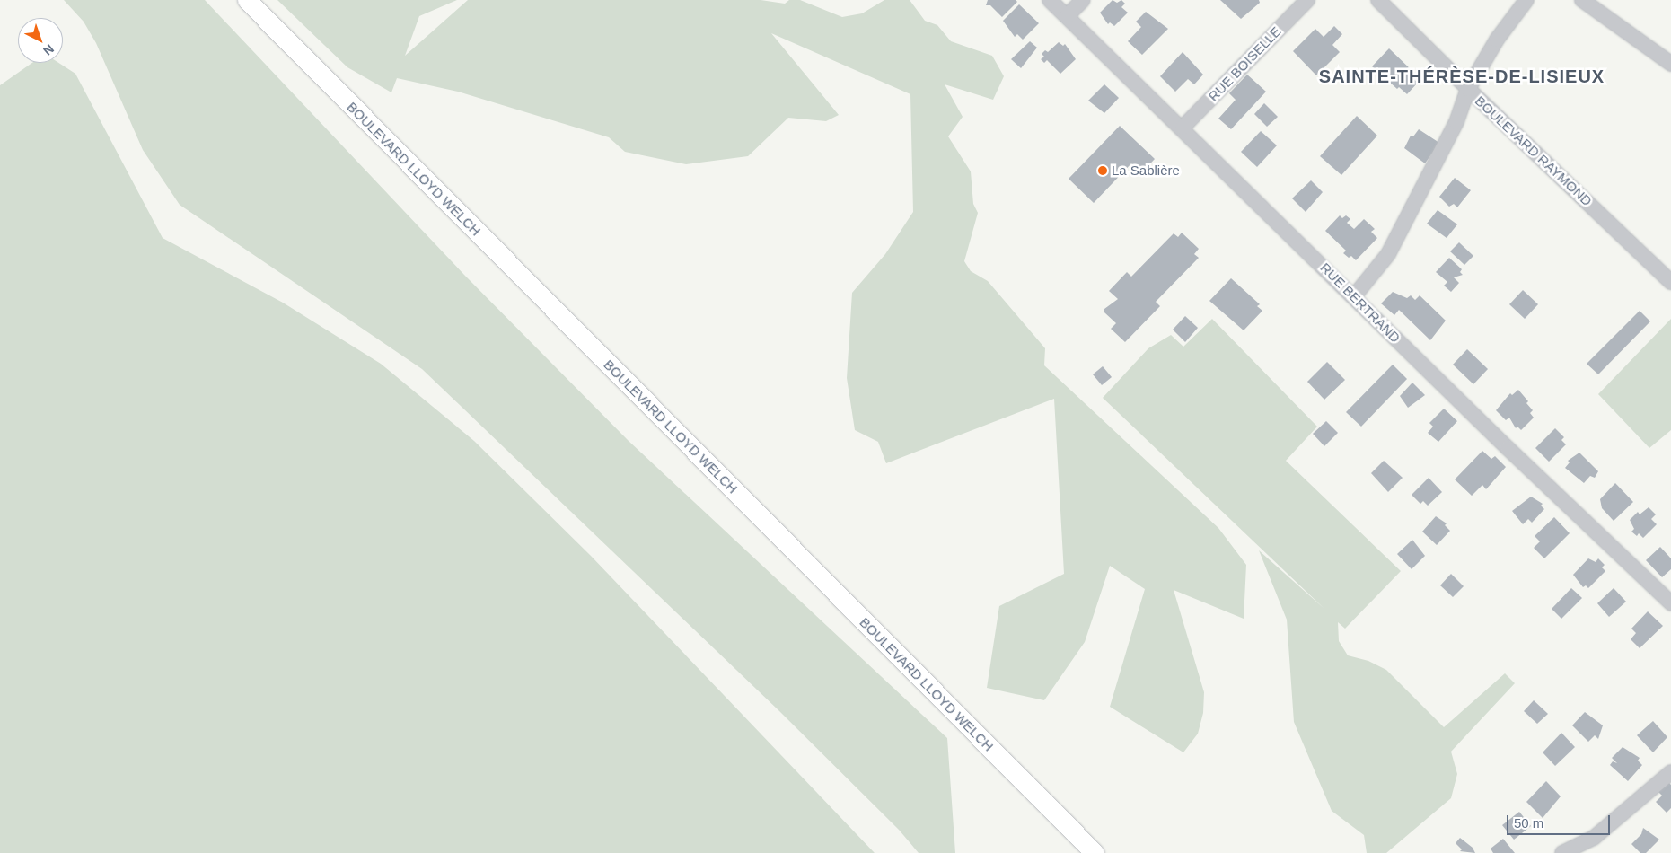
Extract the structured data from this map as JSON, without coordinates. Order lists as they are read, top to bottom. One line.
{"streets":{"main road":["BOULEVARD LLOYD WELCH"],"street":["RUE BOISELLE","BOULEVARD RAYMOND","RUE BERTRAND"]},"crossings":[["RUE BOISELLE","RUE BERTRAND"]],"districts":["SAINTE-THÉRÈSE-DE-LISIEUX"],"places":["La Sablière"],"scale_bar":"50 m","north":"bottom right"}
